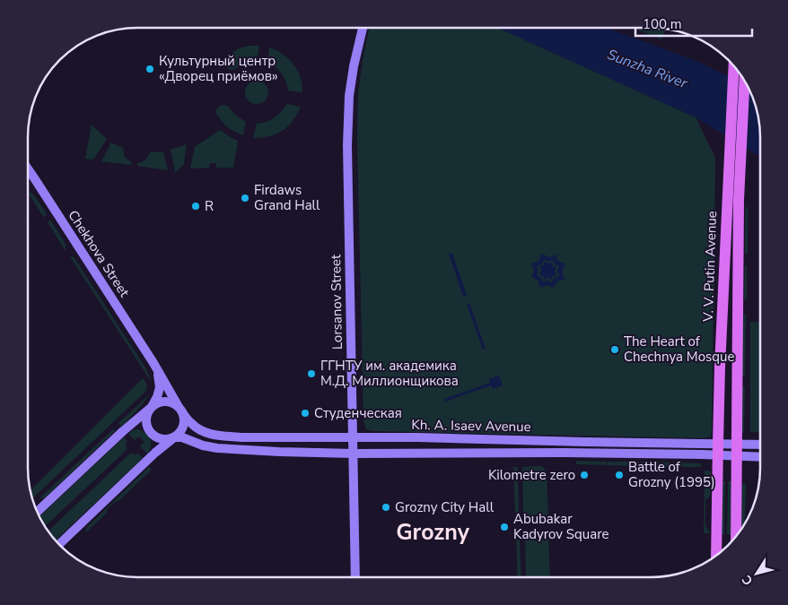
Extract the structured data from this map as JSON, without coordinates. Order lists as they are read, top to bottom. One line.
{"streets":{"main road":["Chekhova Street","V. V. Putin Avenue","Lorsanov Street","Kh. A. Isaev Avenue"]},"crossings":[["Chekhova Street","Kh. A. Isaev Avenue"],["V. V. Putin Avenue","Kh. A. Isaev Avenue"],["Lorsanov Street","Kh. A. Isaev Avenue"]],"districts":["Grozny"],"water":["Sunzha River"],"places":["Культурный центр «Дворец приёмов»","Firdaws Grand Hall","R","The Heart of Chechnya Mosque","ГГНТУ им. академика М.Д. Миллионщикова","Студенческая","Kilometre zero","Battle of Grozny (1995)","Grozny City Hall","Abubakar Kadyrov Square"],"scale_bar":"100 m","north":"bottom left"}
